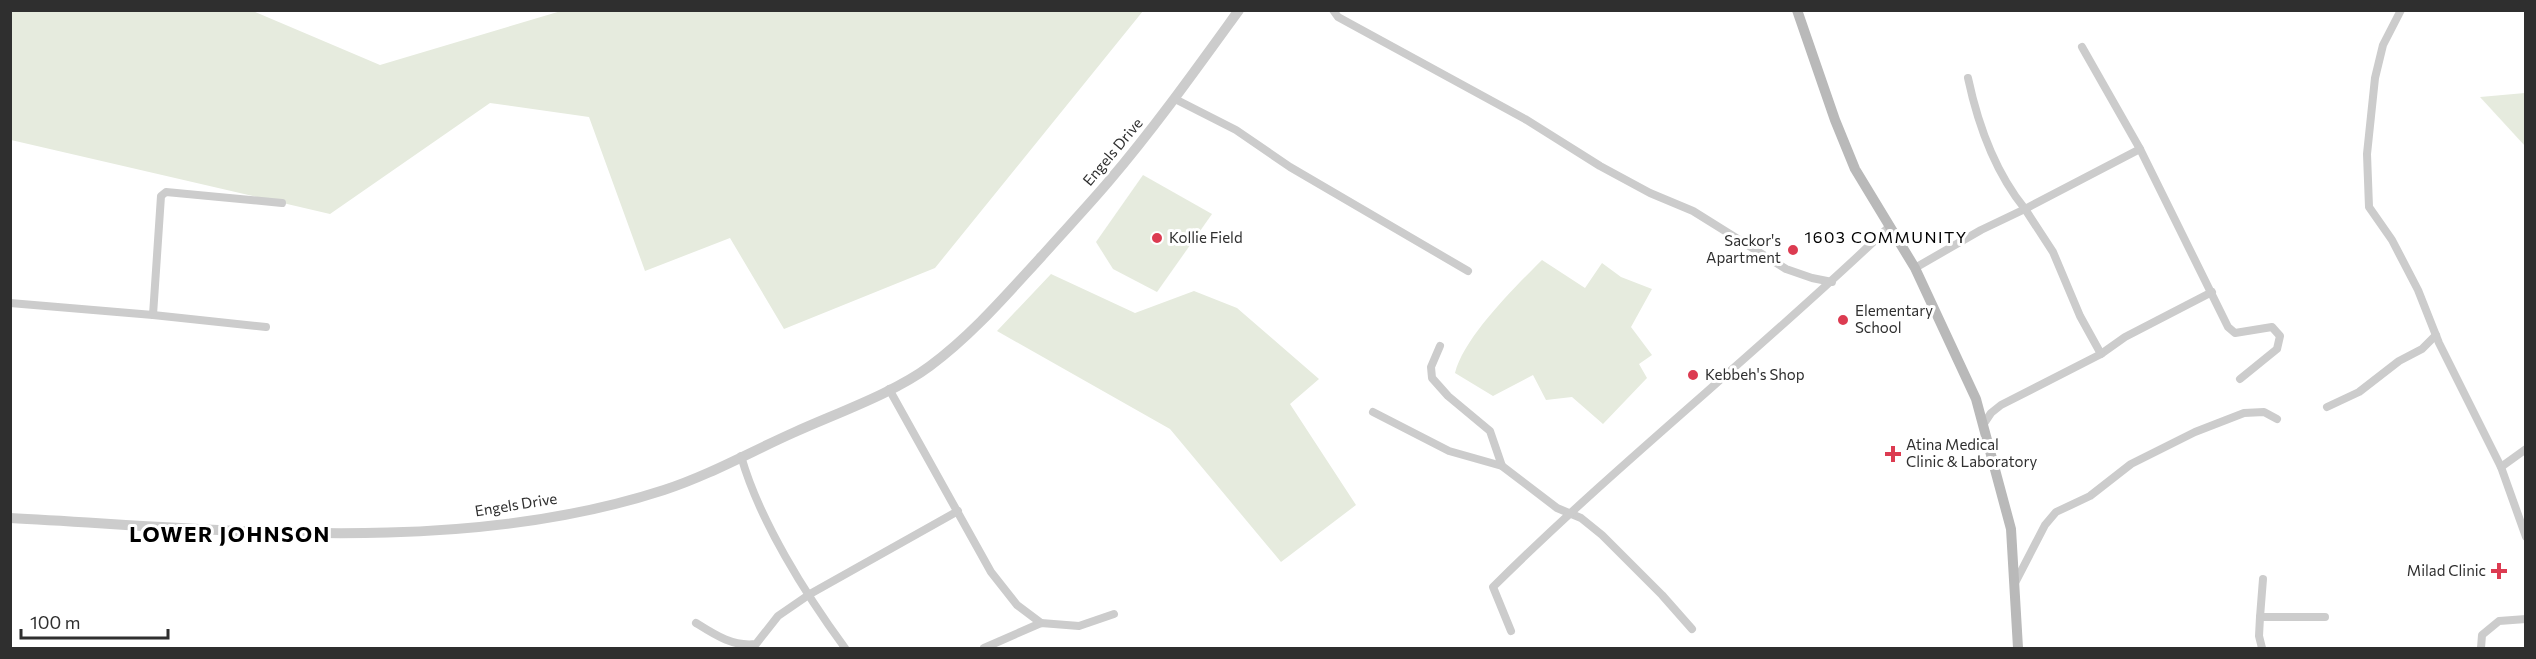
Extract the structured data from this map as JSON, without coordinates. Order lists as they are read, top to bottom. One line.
{"streets":{"street":["Engels Drive"]},"districts":["1603 COMMUNITY","LOWER JOHNSON"],"places":{"other":["Kollie Field","Sackor's Apartment","Elementary School","Kebbeh's Shop"],"health":["Atina Medical Clinic & Laboratory","Milad Clinic"]},"scale_bar":"100 m"}
